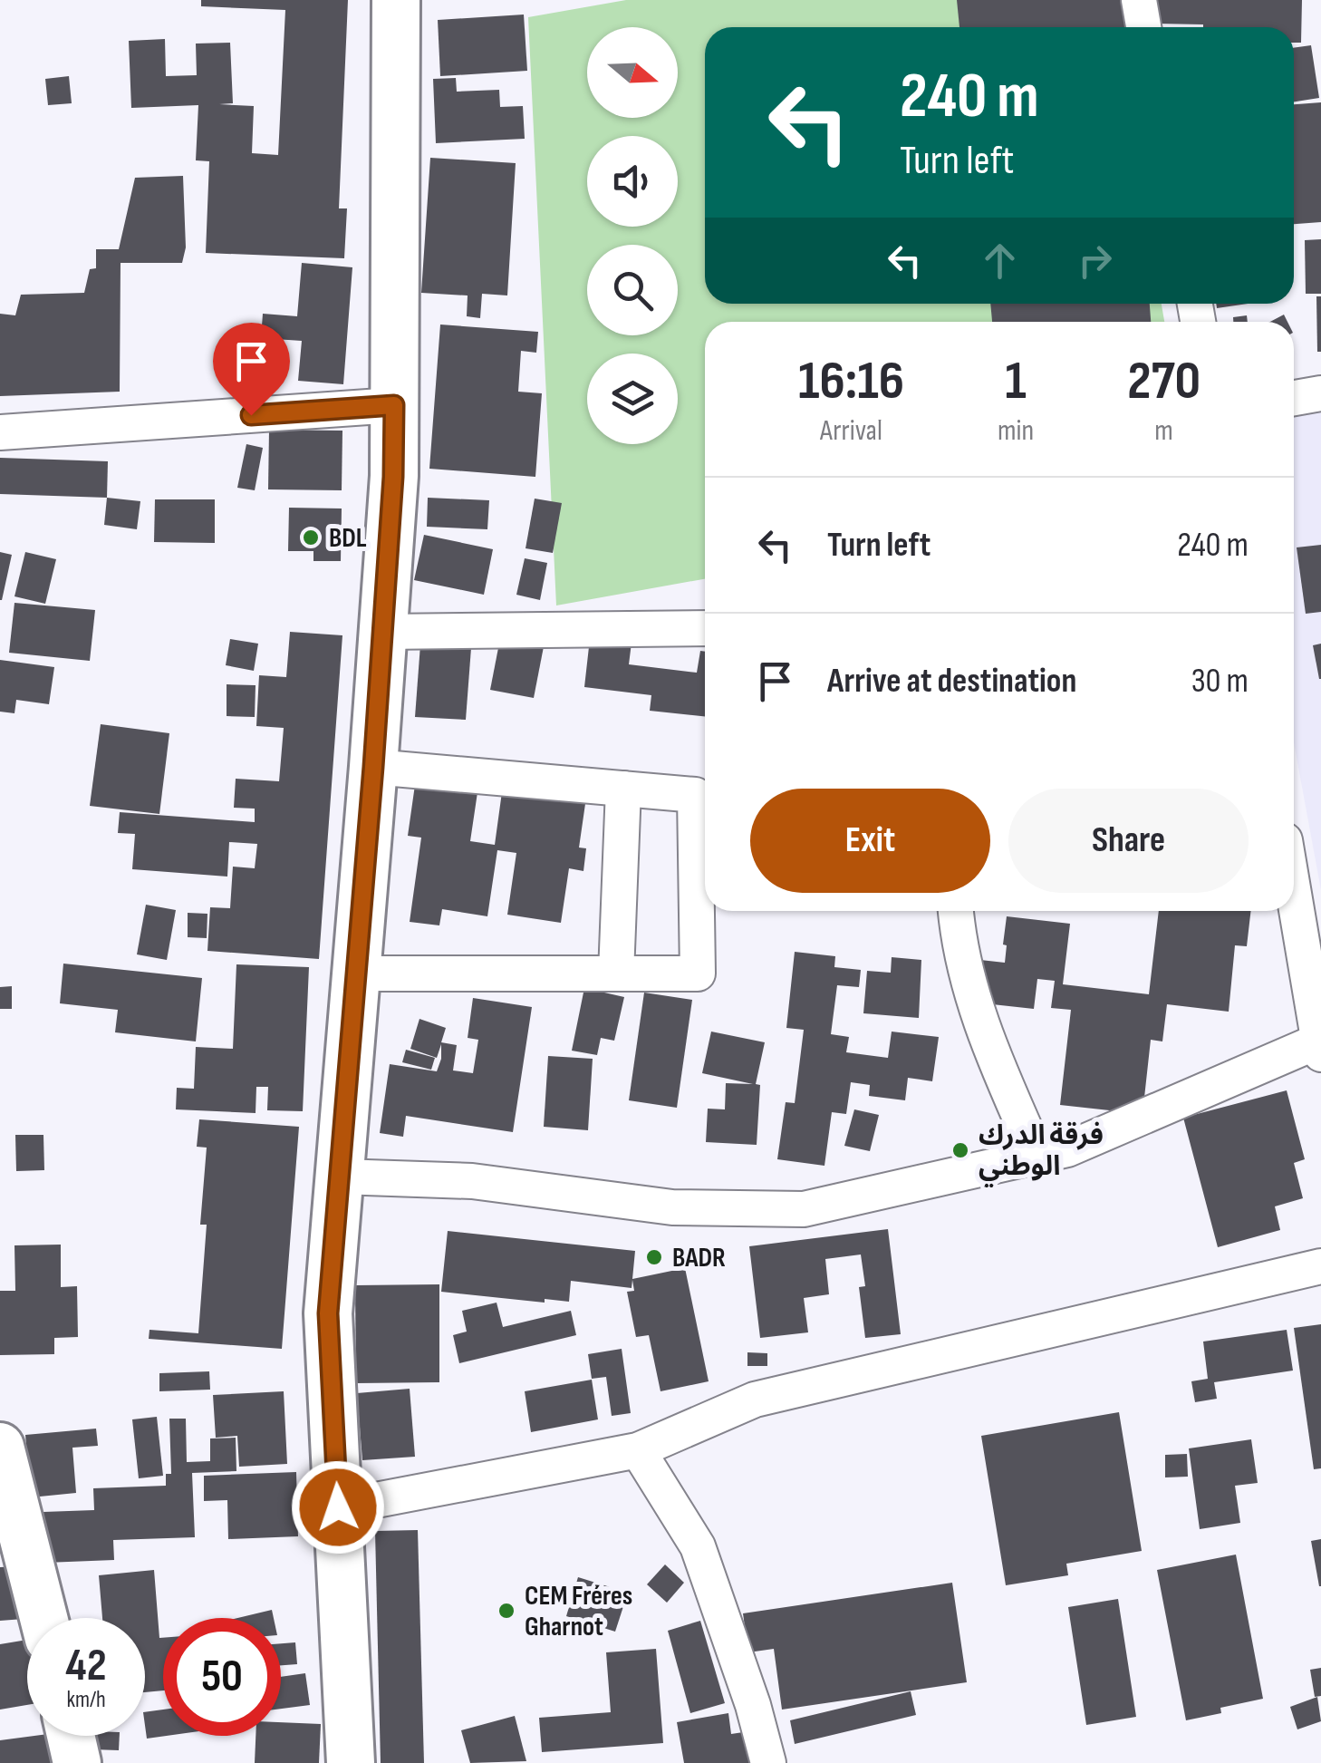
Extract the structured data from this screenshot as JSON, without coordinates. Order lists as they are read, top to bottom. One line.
{"places":["BDL","فرقة الدرك الوطني","BADR","CEM Fréres Gharnot"],"north":"right","page":{"turn":["240 m","Turn left"],"eta":["16:16","Arrival","1","min","270","m"],"list":[{"name":"Turn left","value":"240 m"},{"name":"Arrive at destination","value":"30 m"}],"buttons":["Exit","Share"],"speed":"42 km/h","limit":"50"}}
